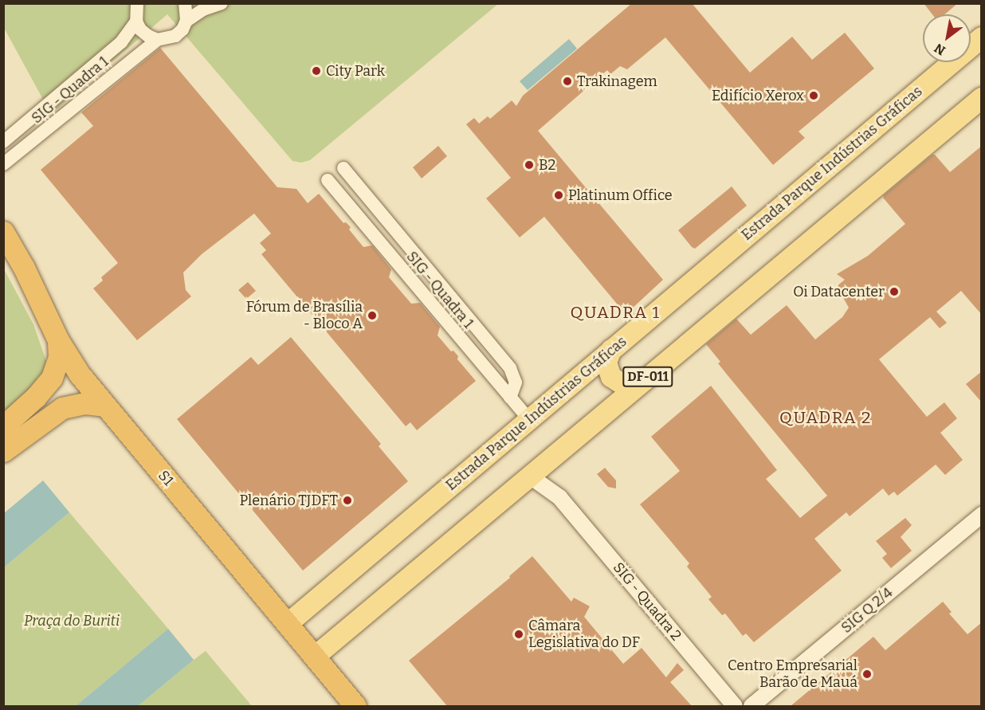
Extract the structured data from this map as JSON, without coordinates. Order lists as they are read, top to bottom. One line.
{"streets":{"highway":["S1"],"main road":["Estrada Parque Indústrias Gráficas","DF-011"],"street":["SIG - Quadra 1","SIG - Quadra 2","SIG Q 2/4"]},"crossings":[["SIG - Quadra 1","Estrada Parque Indústrias Gráficas"],["Estrada Parque Indústrias Gráficas","S1"],["DF-011","S1"],["DF-011","SIG - Quadra 2"]],"districts":["QUADRA 1","QUADRA 2"],"parks":["Praça do Buriti"],"places":["City Park","Trakinagem","Edifício Xerox","B2","Platinum Office","Oi Datacenter","Fórum de Brasília - Bloco A","Plenário TJDFT","Câmara Legislativa do DF","Centro Empresarial Barão de Mauá"],"north":"bottom left"}
